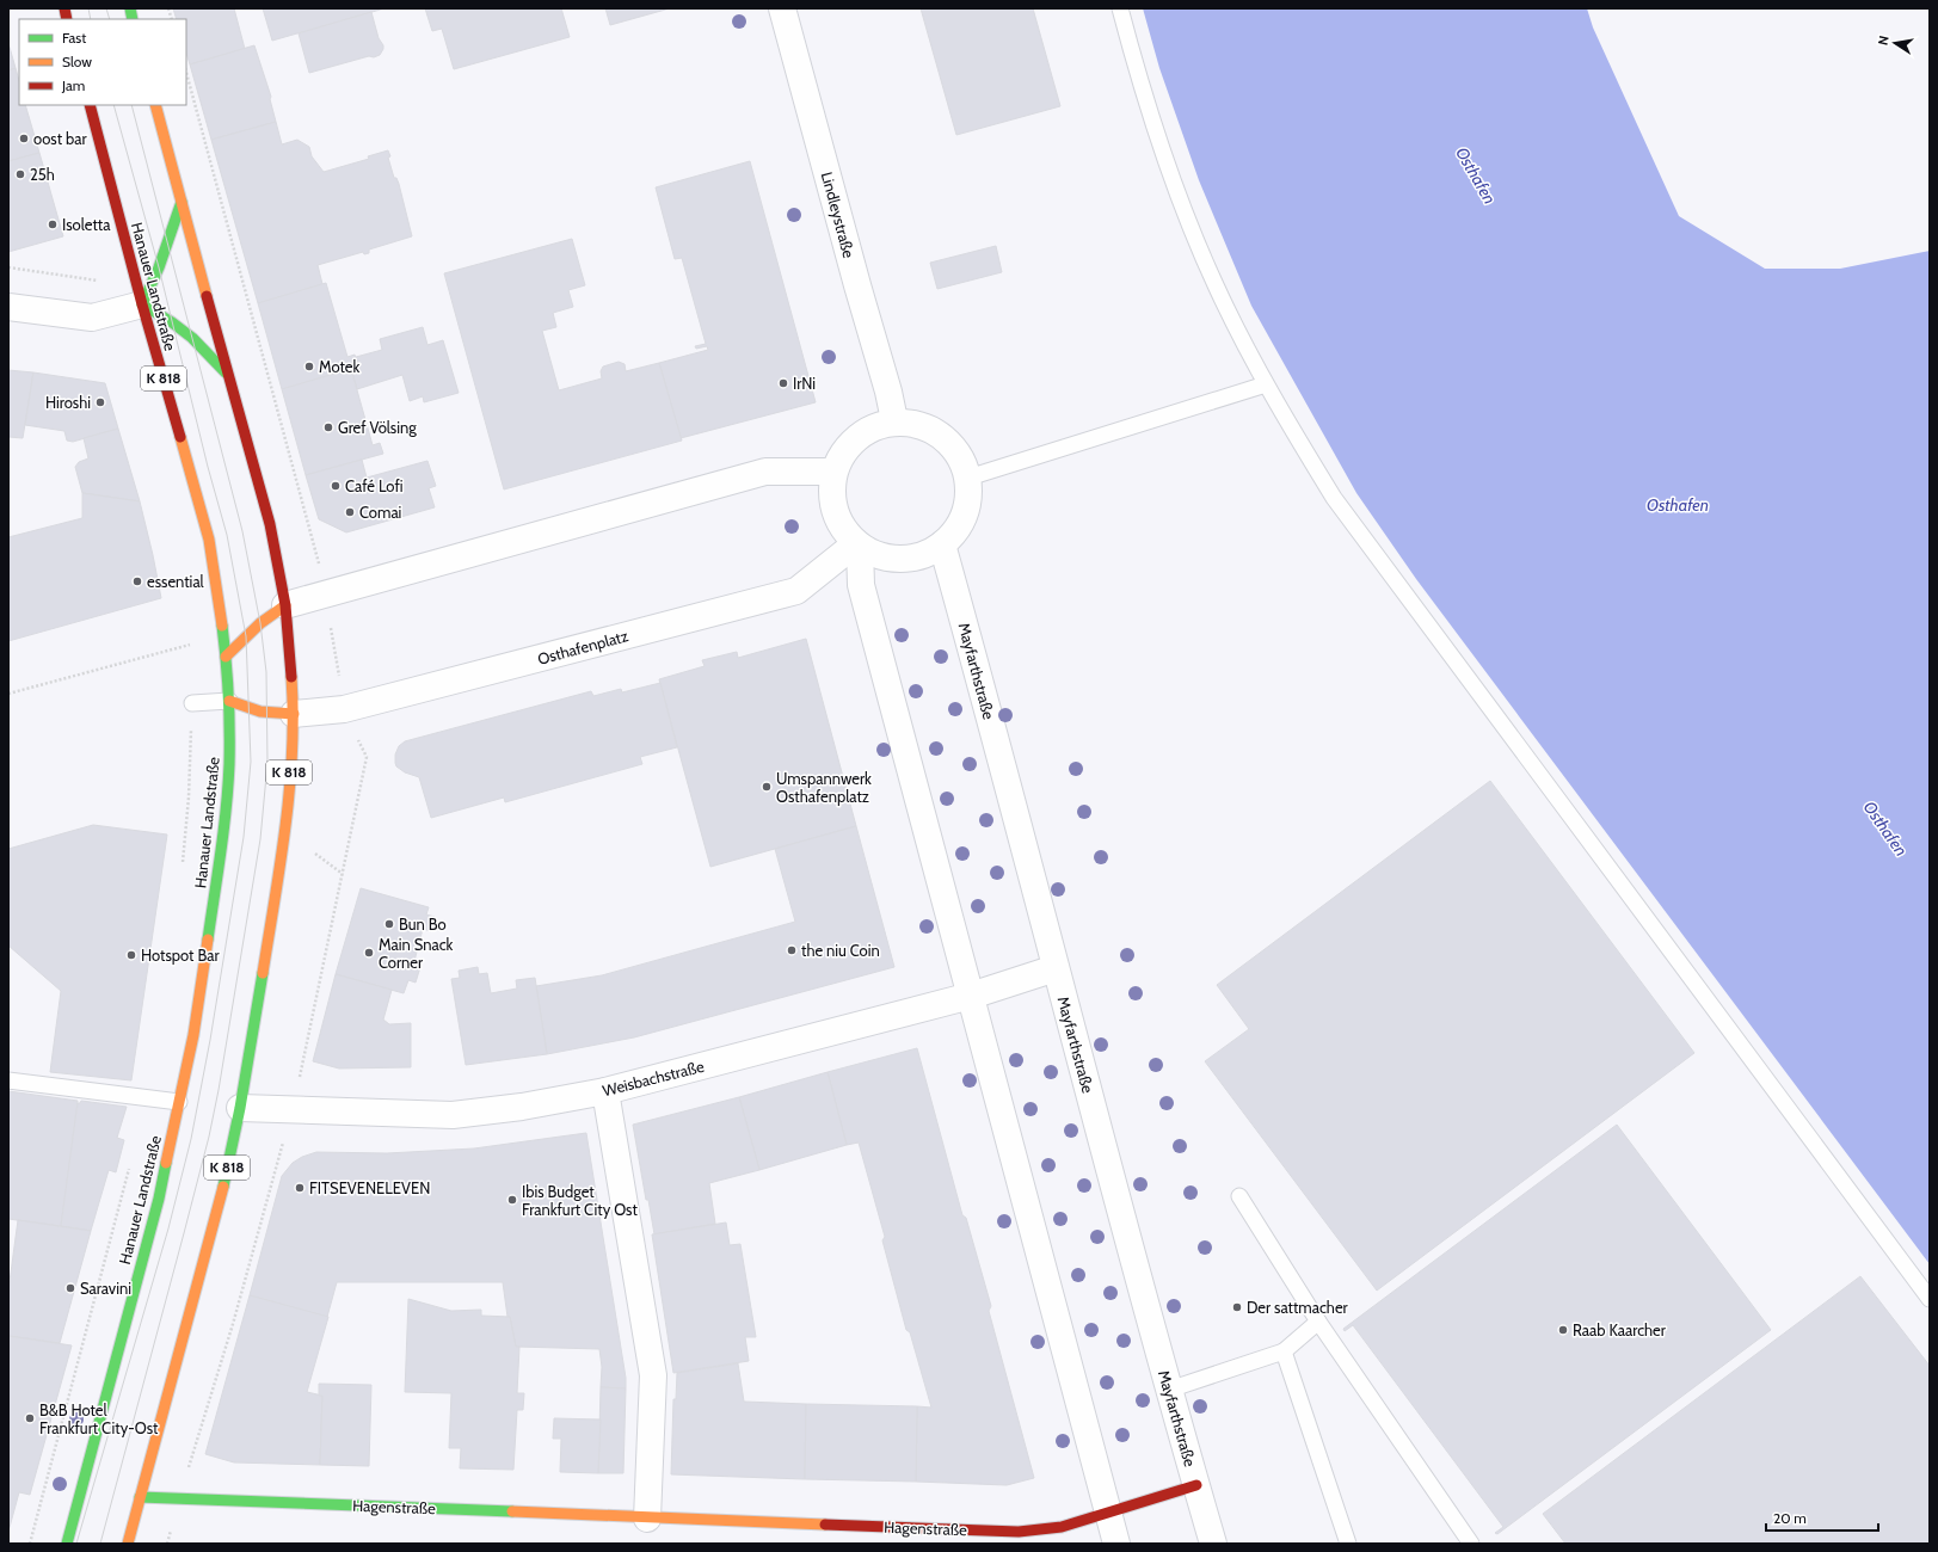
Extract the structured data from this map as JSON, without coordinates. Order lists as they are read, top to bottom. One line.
{"streets":{"main road":["Hanauer Landstraße","K 818","Hagenstraße"],"street":["Lindleystraße","Osthafenplatz","Mayfarthstraße","Weisbachstraße"]},"crossings":[["Lindleystraße","Osthafenplatz"],["Lindleystraße","Mayfarthstraße"],["K 818","Osthafenplatz"],["K 818","Weisbachstraße"],["K 818","Hagenstraße"],["Osthafenplatz","Mayfarthstraße"],["Mayfarthstraße","Weisbachstraße"],["Mayfarthstraße","Hagenstraße"]],"water":["Osthafen"],"places":["oost bar","25h","Isoletta","Motek","IrNi","Hiroshi","Gref Völsing","Café Lofi","Comai","essential","Umspannwerk Osthafenplatz","Bun Bo","the niu Coin","Main Snack Corner","Hotspot Bar","FITSEVENELEVEN","Ibis Budget Frankfurt City Ost","Saravini","Der sattmacher","Raab Kaarcher","B&B Hotel Frankfurt City-Ost"],"legend":["Fast","Slow","Jam"],"scale_bar":"20 m","north":"left"}
